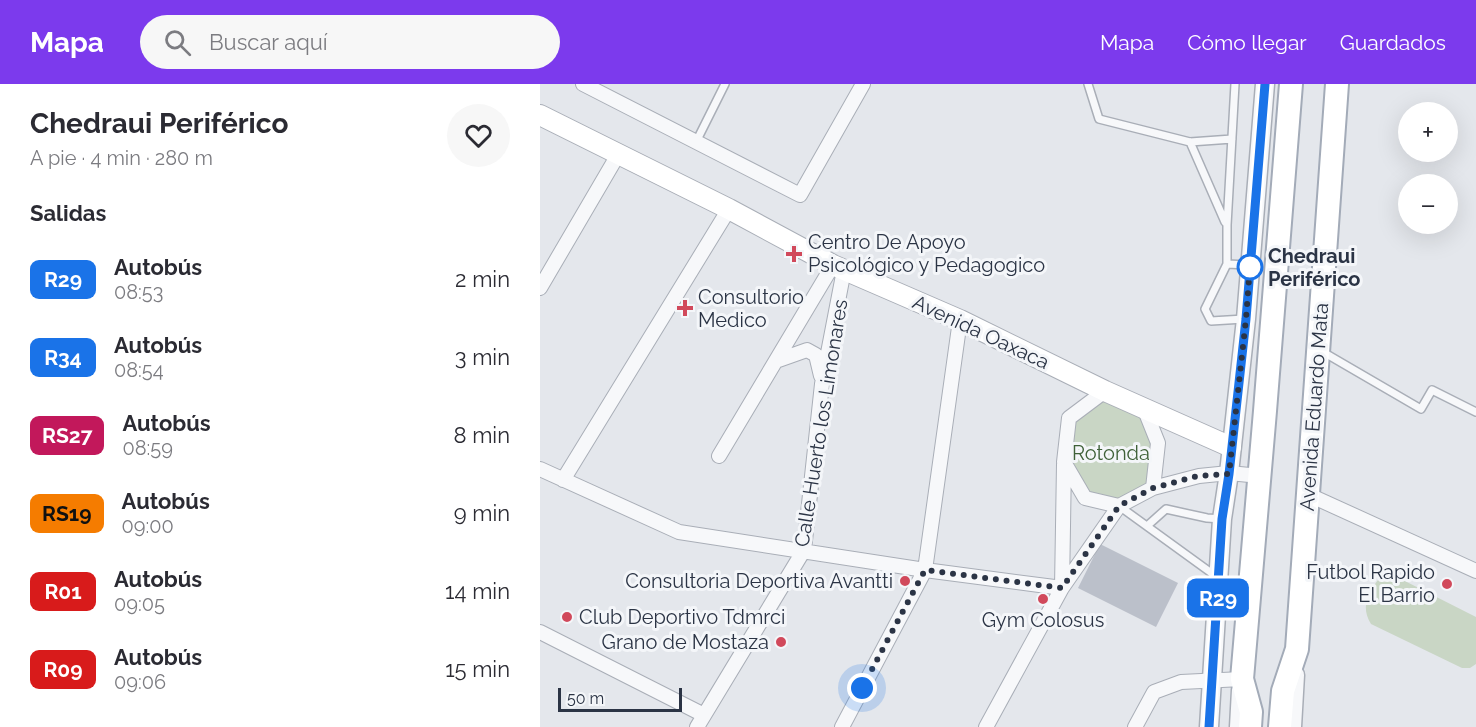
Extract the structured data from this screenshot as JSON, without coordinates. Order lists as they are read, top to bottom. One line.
{"streets":{"main road":["Avenida Oaxaca","Avenida Eduardo Mata"],"street":["Calle Huerto los Limonares"]},"crossings":[["Avenida Oaxaca","Calle Huerto los Limonares"]],"parks":["Rotonda"],"places":{"health":["Centro De Apoyo Psicológico y Pedagogico","Consultorio Medico"],"other":["Chedraui Periférico","Consultoria Deportiva Avantti","Futbol Rapido El Barrio","Gym Colosus","Club Deportivo Tdmrci","Grano de Mostaza"]},"lines":["bus line R29"],"scale_bar":"50 m","page":{"header":"Mapa","search":"Buscar aquí","nav":["Mapa","Cómo llegar","Guardados"],"heading":[["Chedraui Periférico","A pie · 4 min · 280 m"],"Salidas"],"on_map":"R29","map_buttons":["+","−"],"list":[{"mark":"R29","name":"Autobús","note":"08:53","value":"2 min"},{"mark":"R34","name":"Autobús","note":"08:54","value":"3 min"},{"mark":"RS27","name":"Autobús","note":"08:59","value":"8 min"},{"mark":"RS19","name":"Autobús","note":"09:00","value":"9 min"},{"mark":"R01","name":"Autobús","note":"09:05","value":"14 min"},{"mark":"R09","name":"Autobús","note":"09:06","value":"15 min"}],"scale":"50 m"}}
